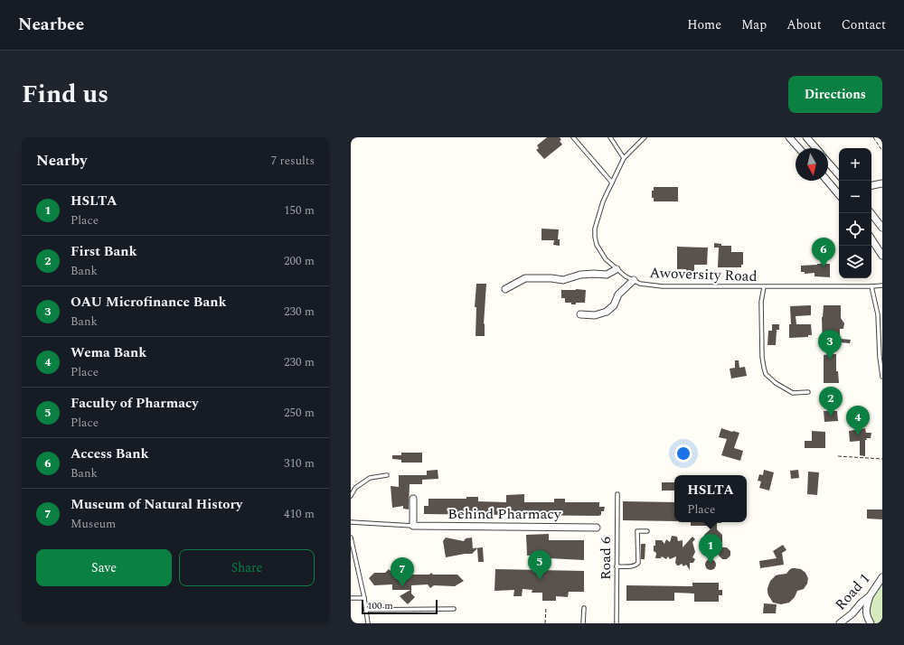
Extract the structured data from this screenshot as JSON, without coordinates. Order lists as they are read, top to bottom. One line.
{"streets":{"street":["Behind Pharmacy","Road 1"],"lane":["Awoversity Road","Road 6"]},"scale_bar":"100 m","north":"bottom","page":{"header":"Nearbee","nav":["Home","Map","About","Contact"],"title":"Find us","buttons":["Directions",["Save","Share"]],"heading":["Nearby","7 results"],"map_buttons":["+","−"],"list":[{"mark":"1","name":"HSLTA","note":"Place","value":"150 m"},{"mark":"2","name":"First Bank","note":"Bank","value":"200 m"},{"mark":"3","name":"OAU Microfinance Bank","note":"Bank","value":"230 m"},{"mark":"4","name":"Wema Bank","note":"Place","value":"230 m"},{"mark":"5","name":"Faculty of Pharmacy","note":"Place","value":"250 m"},{"mark":"6","name":"Access Bank","note":"Bank","value":"310 m"},{"mark":"7","name":"Museum of Natural History","note":"Museum","value":"410 m"}],"pins":["6","3","2","4","1","5","7"],"popup":["HSLTA","Place"],"scale":"100 m"}}
